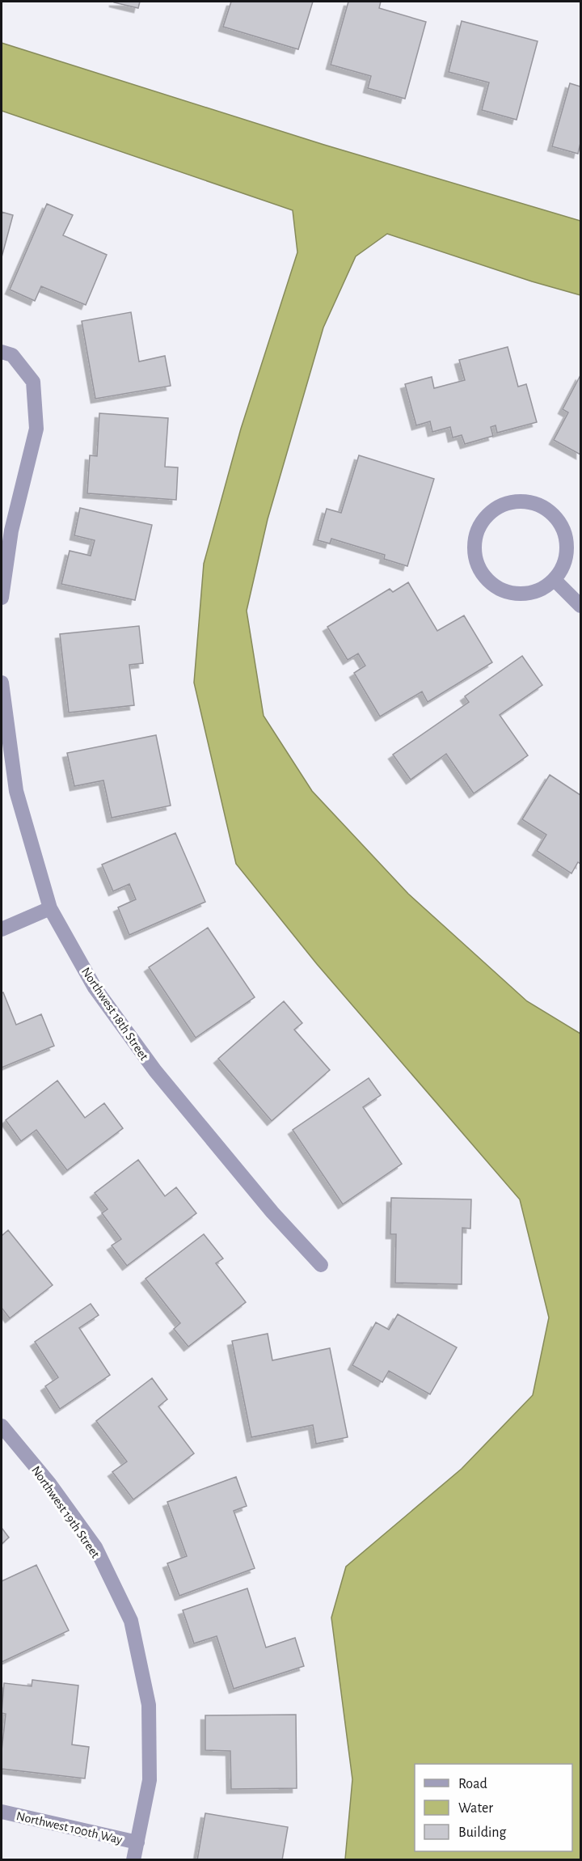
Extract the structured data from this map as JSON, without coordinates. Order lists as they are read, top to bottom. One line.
{"streets":{"street":["Northwest 18th Street","Northwest 19th Street","Northwest 100th Way"]},"crossings":[["Northwest 19th Street","Northwest 100th Way"]],"legend":["Road","Water","Building"]}
